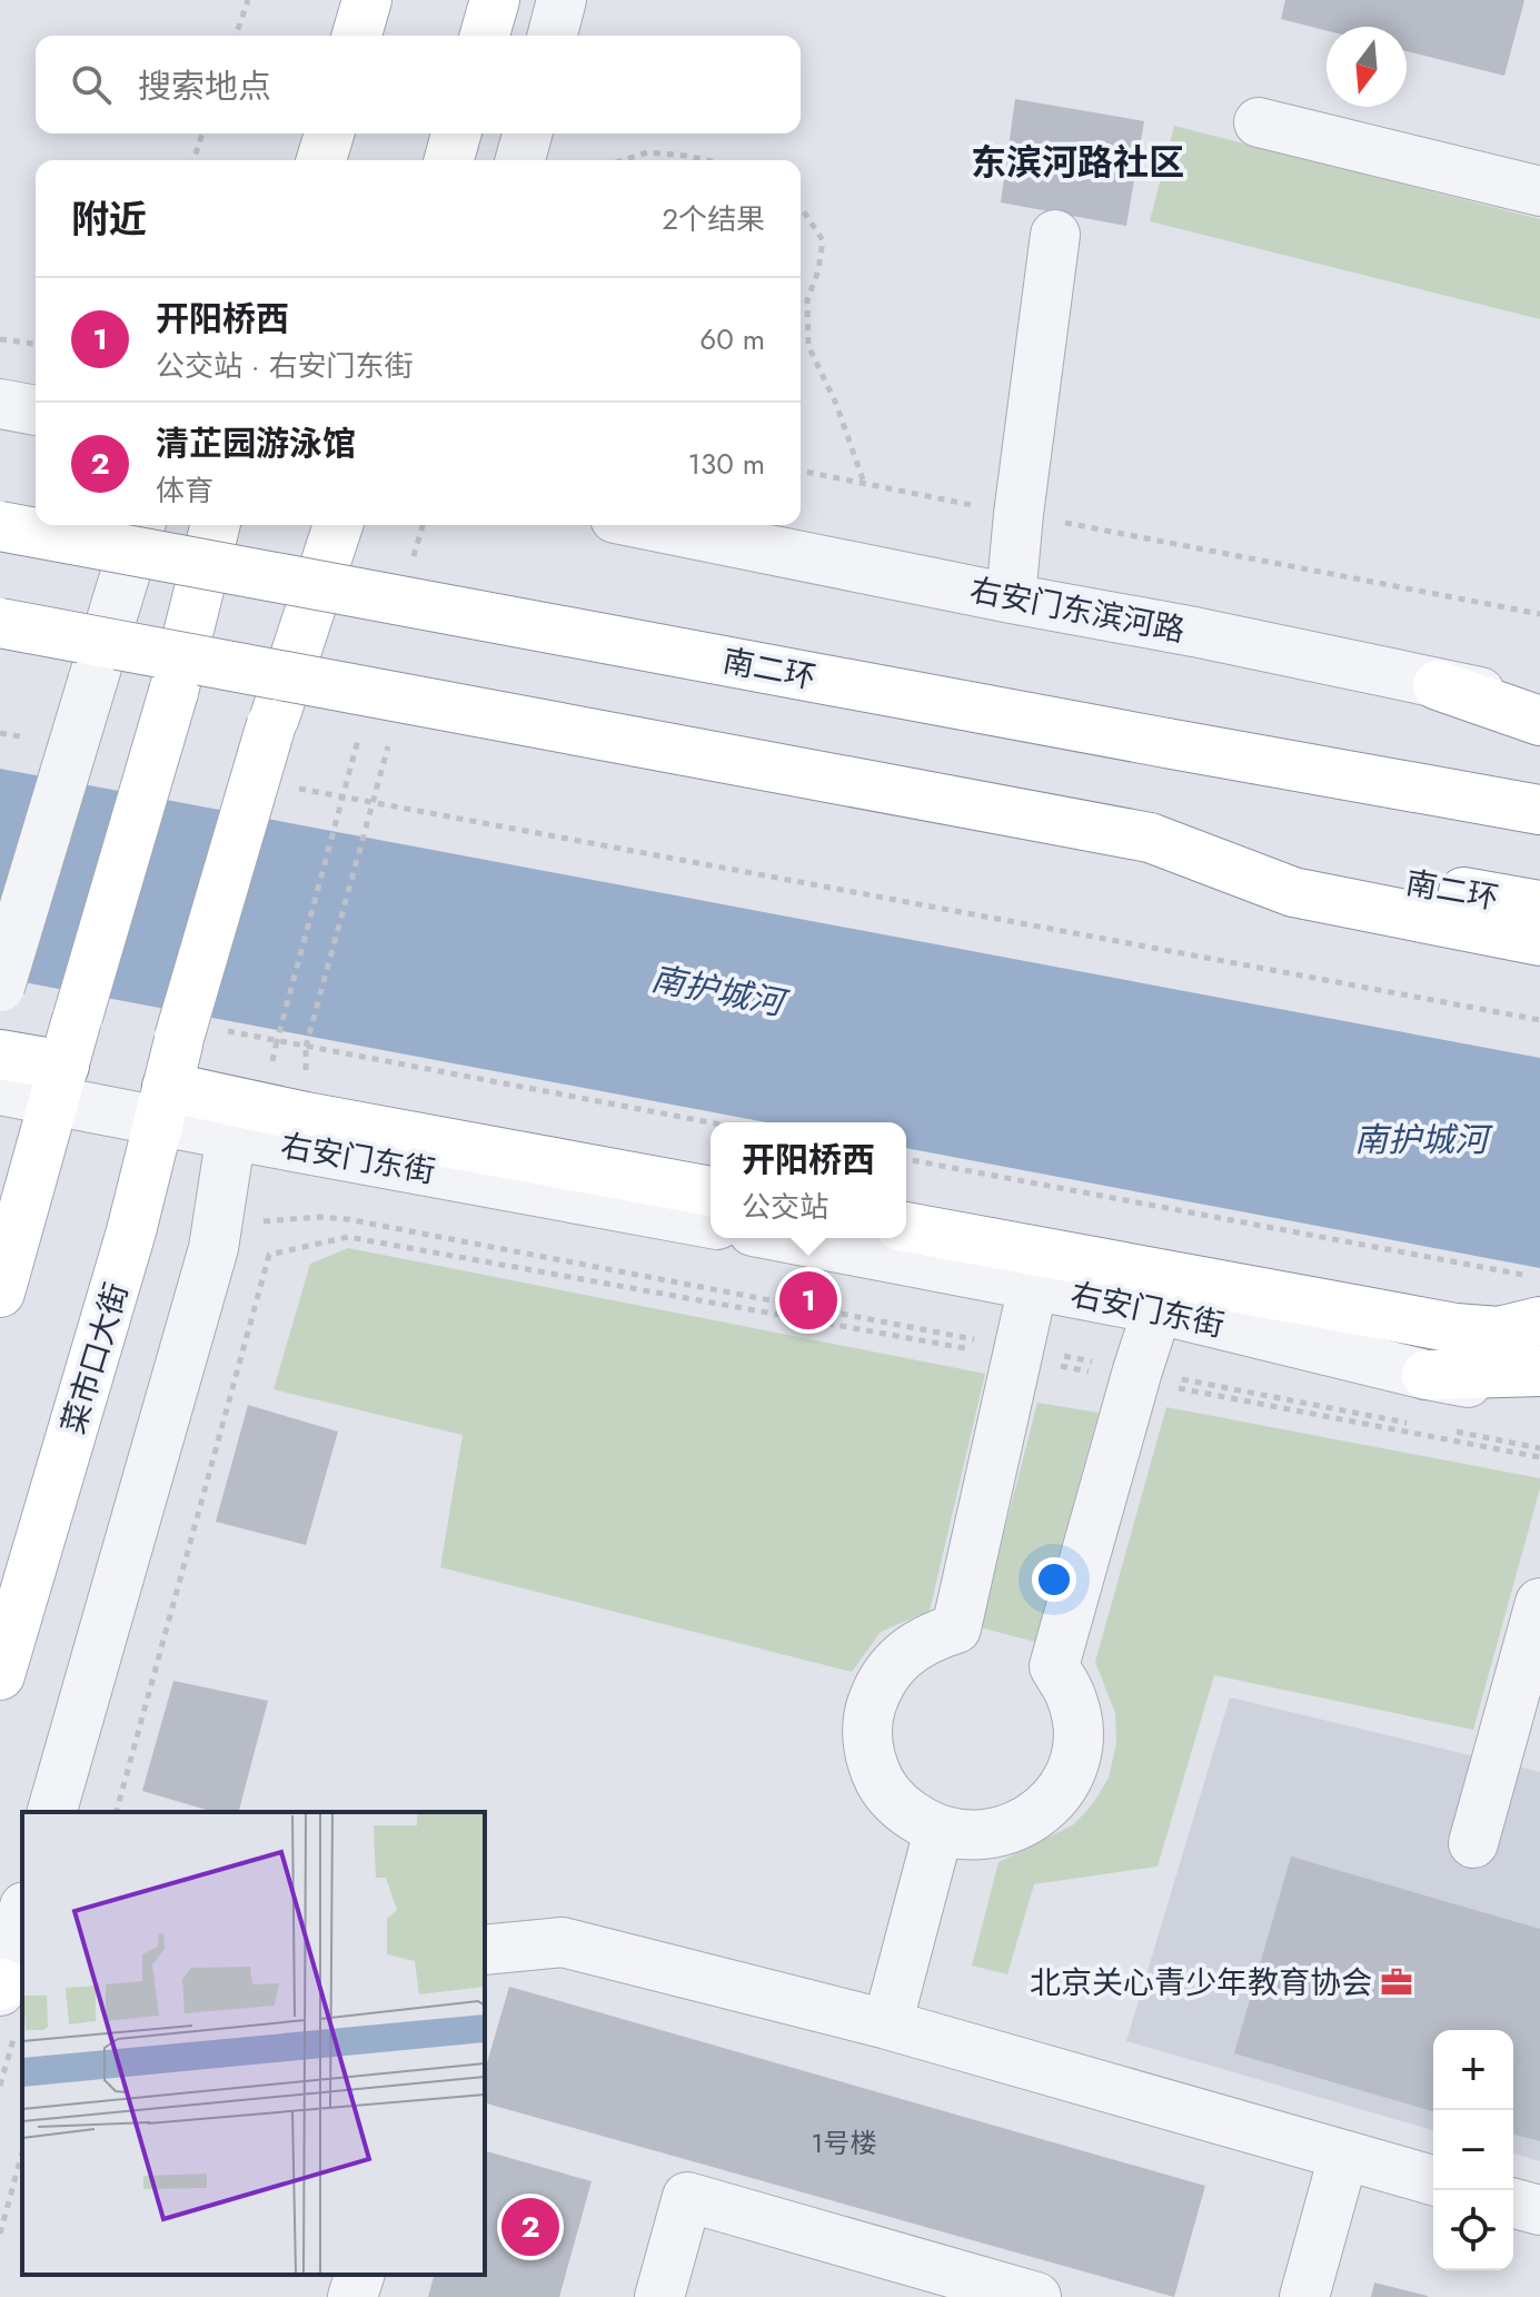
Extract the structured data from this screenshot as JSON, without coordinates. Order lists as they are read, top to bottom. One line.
{"streets":{"main road":["南二环","菜市口大街"],"street":["右安门东滨河路","右安门东街"]},"crossings":[["右安门东街","菜市口大街"]],"districts":["东滨河路社区"],"water":["南护城河"],"places":{"office":["北京关心青少年教育协会"]},"house_numbers":["1号楼"],"north":"bottom","page":{"search":"搜索地点","heading":["附近","2个结果"],"list":[{"mark":"1","name":"开阳桥西","note":"公交站 · 右安门东街","value":"60 m"},{"mark":"2","name":"清芷园游泳馆","note":"体育","value":"130 m"}],"popup":["开阳桥西","公交站"],"pins":["1","2"],"map_buttons":["+","−"]}}
